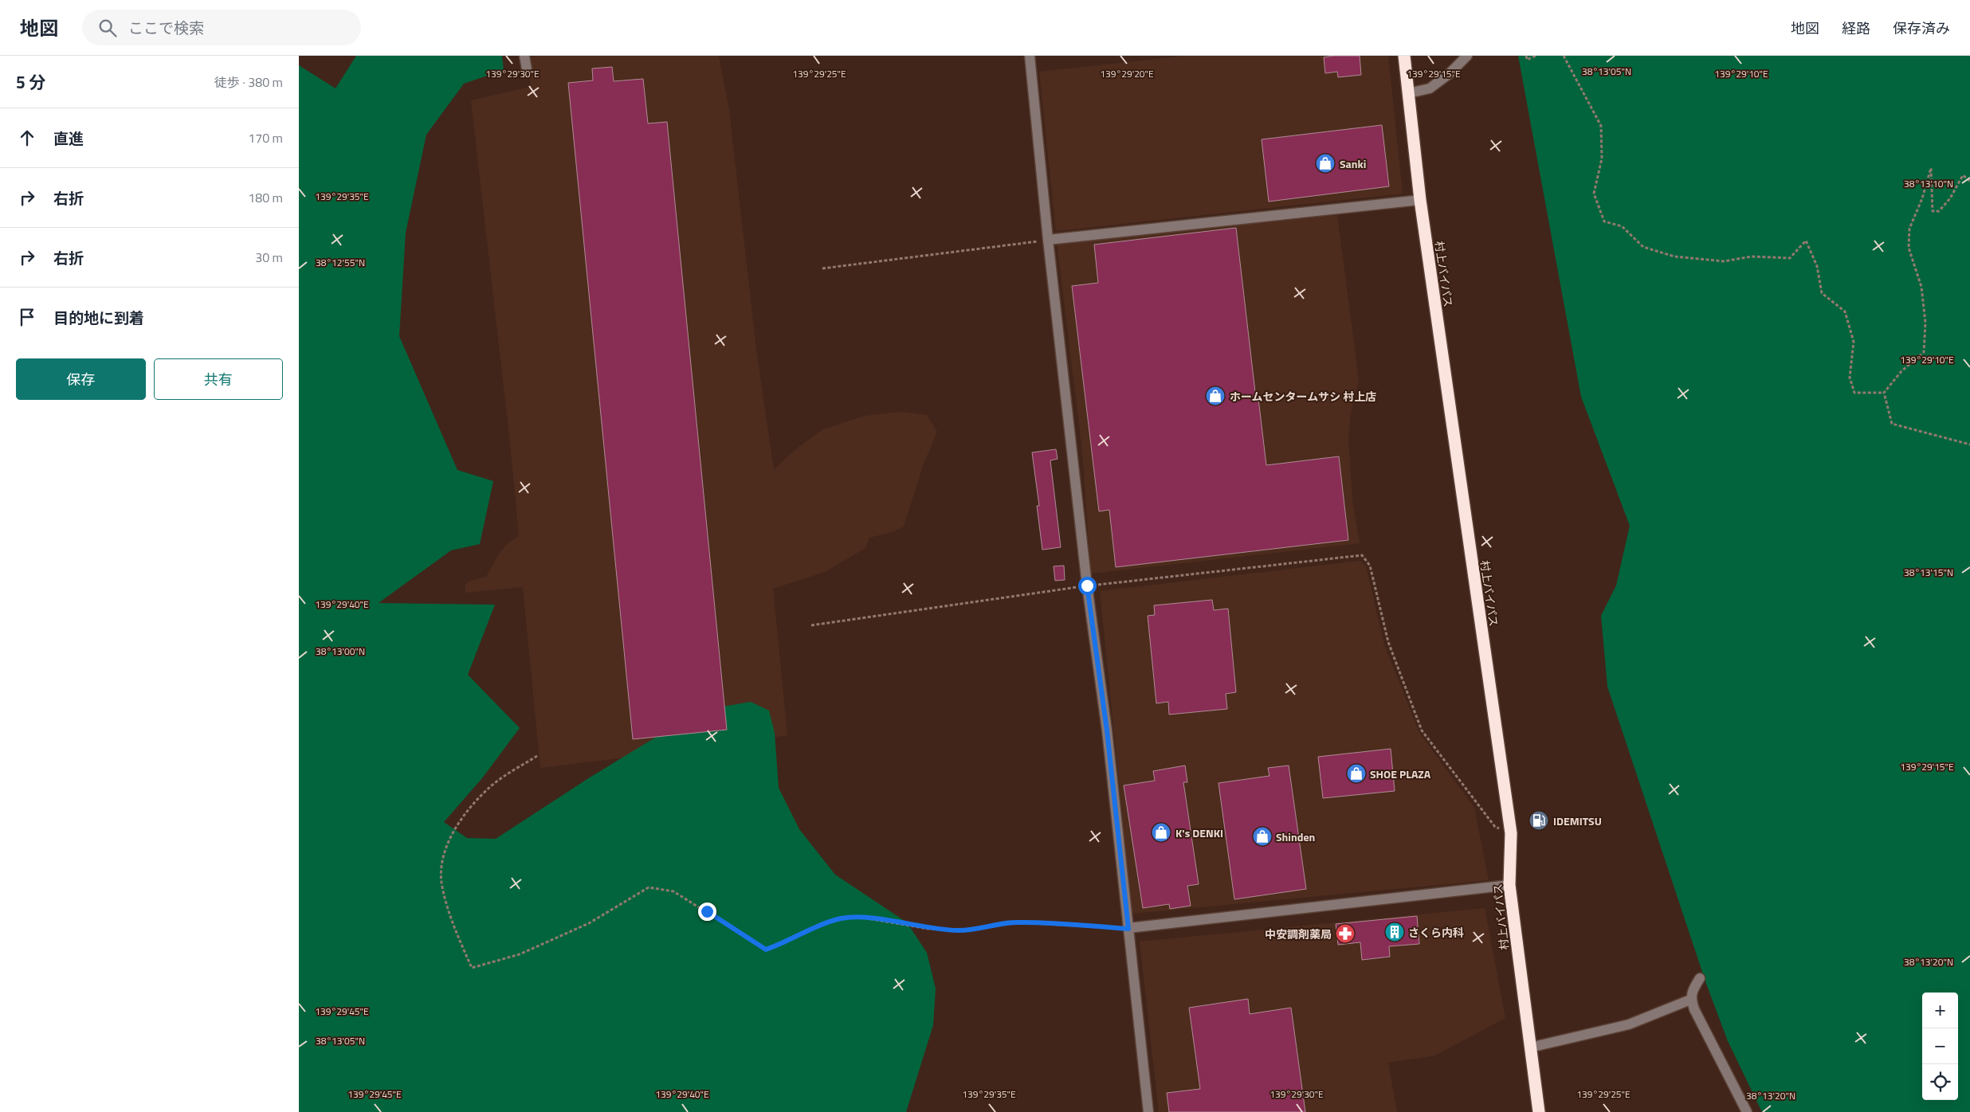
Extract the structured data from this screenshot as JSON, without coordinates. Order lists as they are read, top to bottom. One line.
{"streets":{"highway":["村上バイパス"]},"places":{"shop":["Sanki","ホームセンタームサシ 村上店","SHOE PLAZA","K's DENKI","Shinden"],"fuel station":["IDEMITSU"],"building":["さくら内科"],"pharmacy":["中安調剤薬局"]},"page":{"header":"地図","search":"ここで検索","nav":["地図","経路","保存済み"],"heading":["5 分","徒歩 · 380 m"],"list":[["直進","170 m"],["右折","180 m"],["右折","30 m"],"目的地に到着"],"buttons":["保存","共有"],"map_buttons":["+","−"]},"coordinates":["38°13'05\"N","139°29'30\"E","139°29'25\"E","139°29'20\"E","139°29'15\"E","139°29'10\"E","38°13'10\"N","139°29'35\"E","38°12'55\"N","38°13'15\"N","139°29'40\"E","38°13'00\"N","38°13'20\"N","139°29'45\"E"]}
